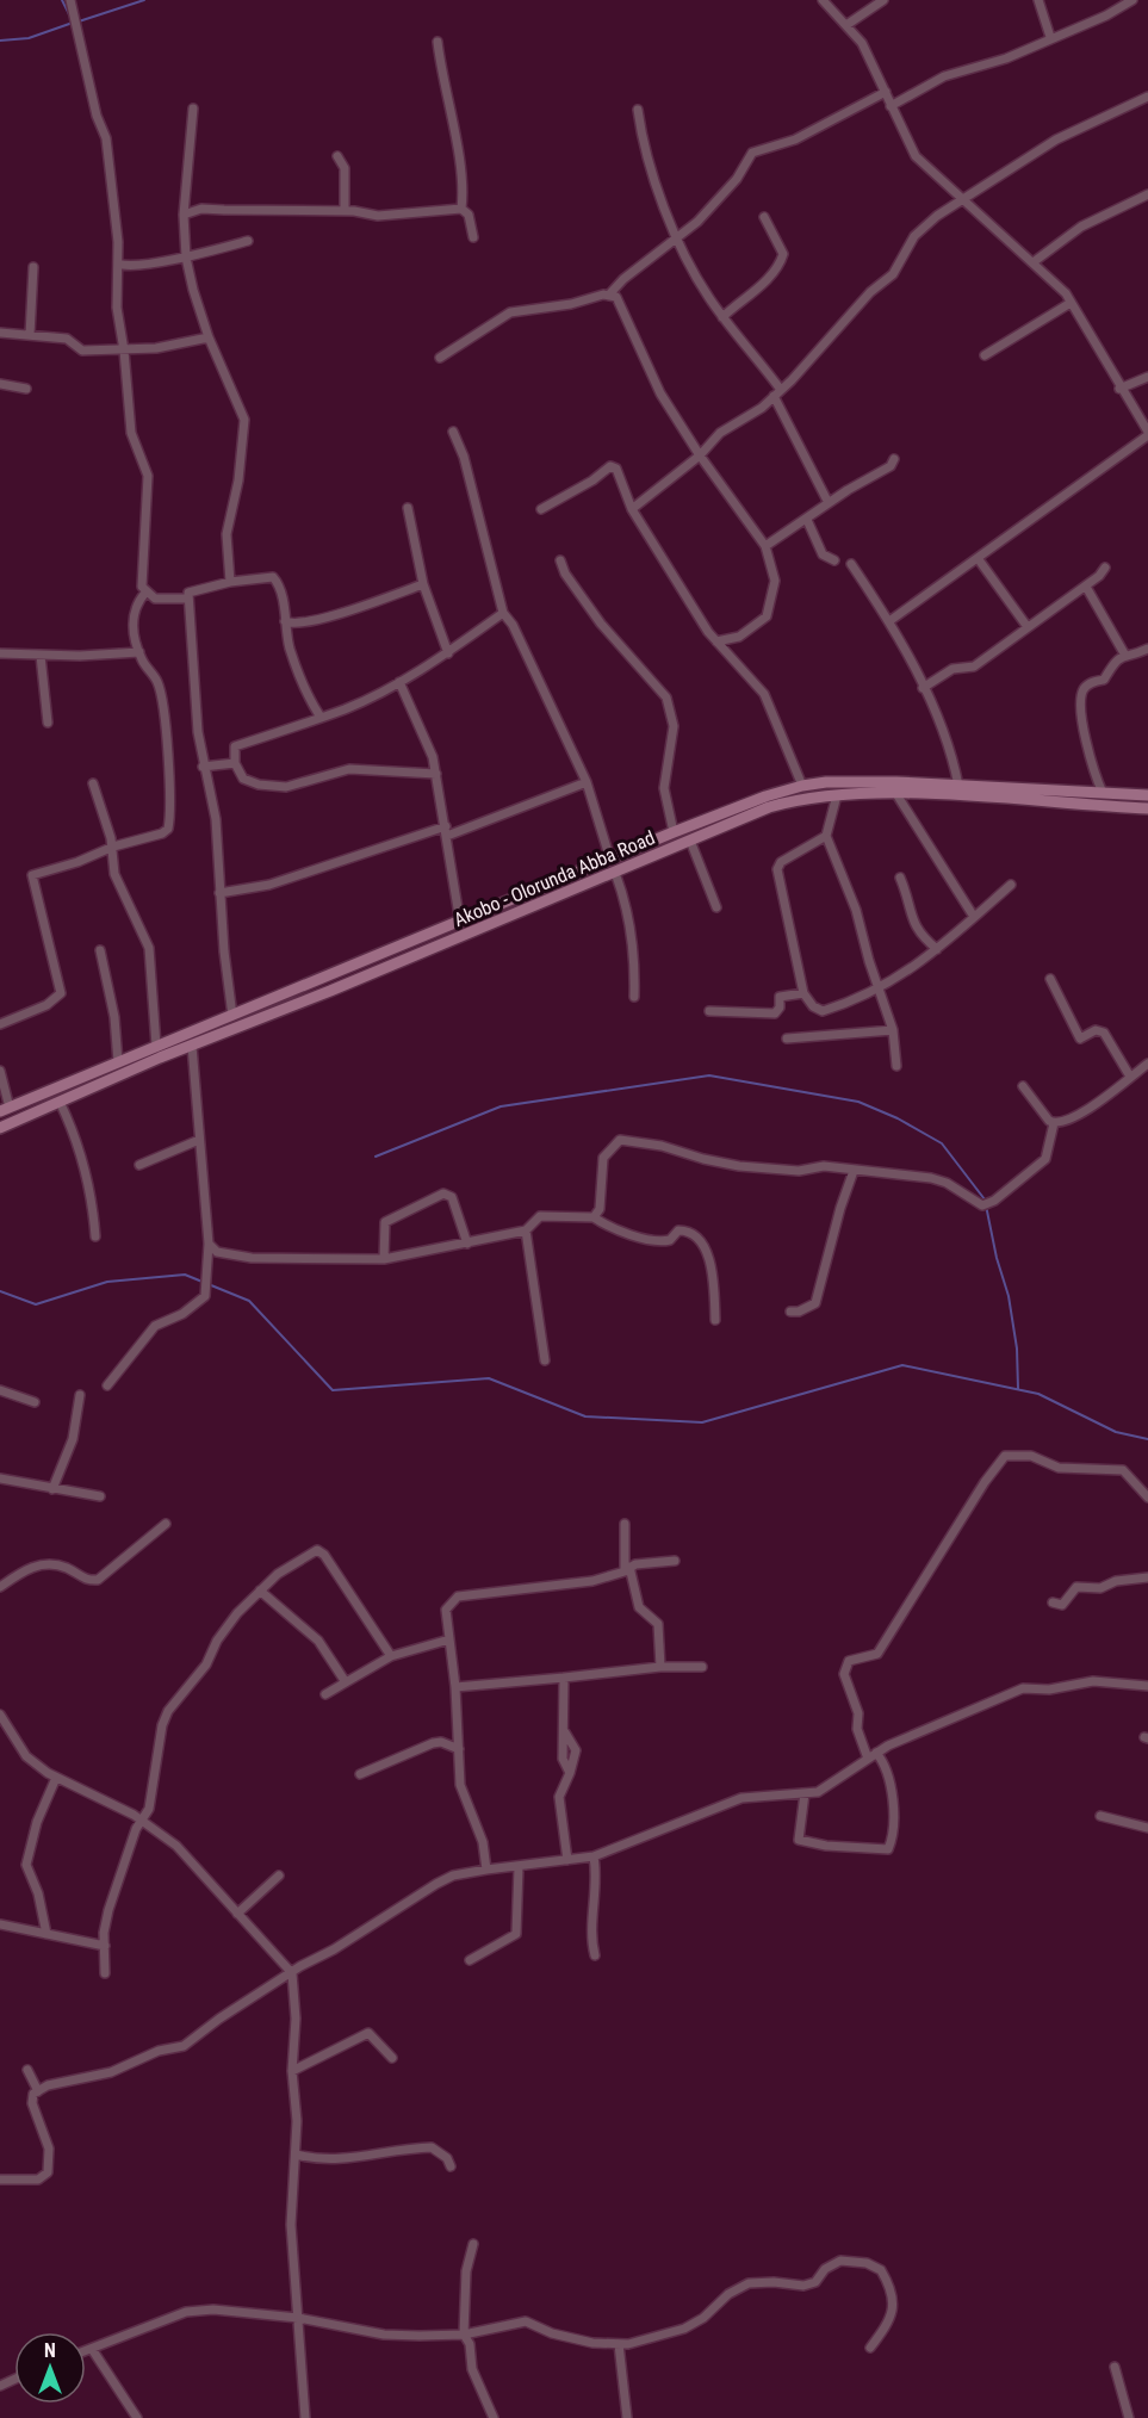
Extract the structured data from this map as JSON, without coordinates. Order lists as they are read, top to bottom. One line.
{"streets":{"main road":["Akobo - Olorunda Abba Road"]},"north":"top"}
